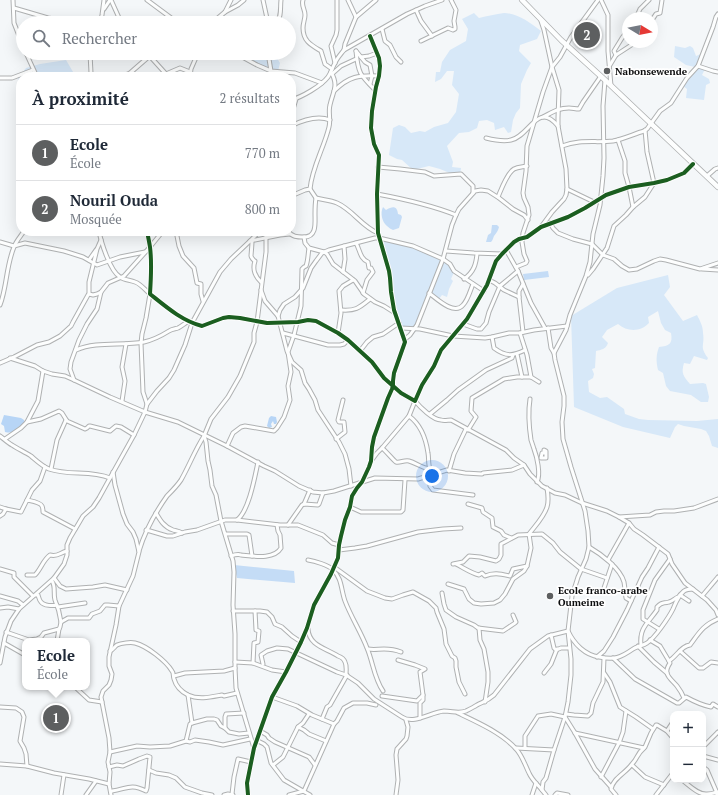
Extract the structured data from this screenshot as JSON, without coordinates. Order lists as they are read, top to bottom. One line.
{"places":["Nabonsewende","Ecole franco-arabe Oumeime"],"north":"right","page":{"search":"Rechercher","pins":["2","1"],"heading":["À proximité","2 résultats"],"list":[{"mark":"1","name":"Ecole","note":"École","value":"770 m"},{"mark":"2","name":"Nouril Ouda","note":"Mosquée","value":"800 m"}],"popup":["Ecole","École"],"map_buttons":["+","−"]}}
